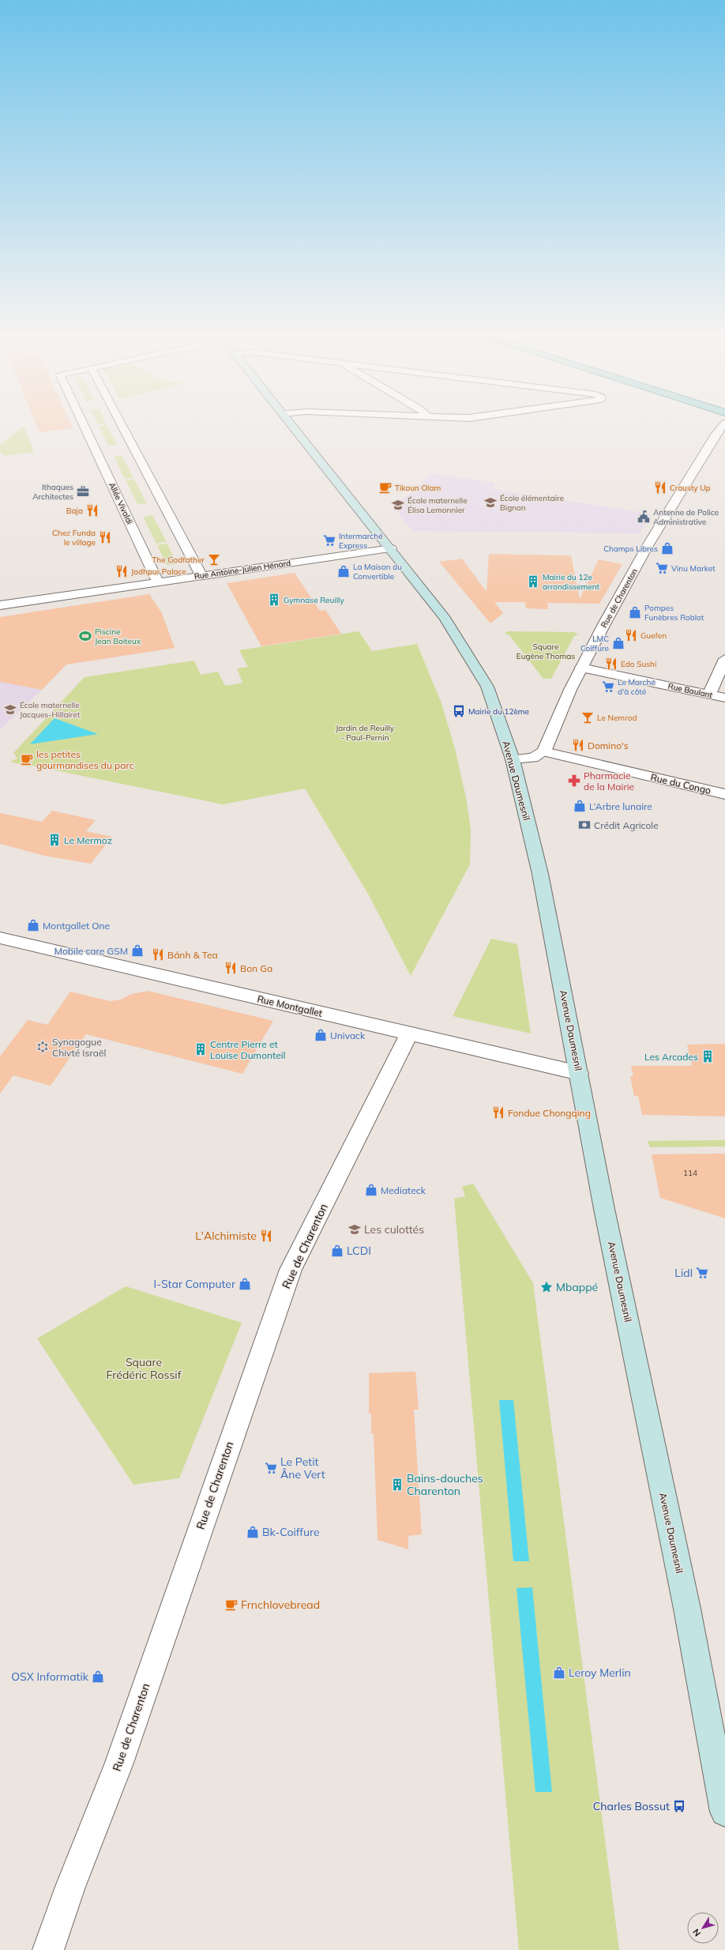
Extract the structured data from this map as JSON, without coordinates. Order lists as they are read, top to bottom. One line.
{"streets":{"main road":["Avenue Daumesnil"],"street":["Allée Vivaldi","Rue Antoine-Julien Hénard","Rue de Charenton","Rue Baulant","Rue du Congo","Rue Montgallet"]},"crossings":[["Allée Vivaldi","Rue Antoine-Julien Hénard"],["Rue Antoine-Julien Hénard","Avenue Daumesnil"],["Rue de Charenton","Rue Baulant"],["Rue de Charenton","Rue du Congo"],["Rue de Charenton","Rue Montgallet"],["Avenue Daumesnil","Rue Montgallet"]],"parks":["Square Eugène Thomas","Jardin de Reuilly - Paul-Pernin","Square Frédéric Rossif"],"places":{"cafe":["Tikoun Olam","les petites gourmandises du parc","Frnchlovebread"],"restaurant":["Crousty Up","Baja","Chez Funda le village","Jodhpur Palace","Guefen","Edo Sushi","Domino's","Bánh & Tea","Bon Ga","Fondue Chongqing","L'Alchimiste"],"office":["Ithaques Architectes"],"school or university":["École élémentaire Bignon","École maternelle Élisa Lemonnier","École maternelle Jacques-Hillairet","Les culottés"],"public building":["Antenne de Police Administrative"],"supermarket":["Intermarché Express","Vinu Market","Le Marché d'à côté","Lidl","Le Petit Âne Vert"],"shop":["Champs Libres","La Maison du Convertible","Pompes Funèbres Roblot","LMC Coiffure","L’Arbre lunaire","Montgallet One","Mobile care GSM","Univack","Mediateck","LCDI","I-Star Computer","Bk-Coiffure","Leroy Merlin","OSX Informatik"],"bar":["The Godfather","Le Nemrod"],"building":["Mairie du 12e arrondissement","Gymnase Reuilly","Le Mermoz","Centre Pierre et Louise Dumonteil","Les Arcades","Bains-douches Charenton"],"sports":["Piscine Jean Boiteux"],"bus stop":["Mairie du 12ème","Charles Bossut"],"pharmacy":["Pharmacie de la Mairie"],"bank":["Crédit Agricole"],"synagogue":["Synagogue Chivté Israël"],"place":["Mbappé"]},"house_numbers":["114"],"north":"bottom left"}
